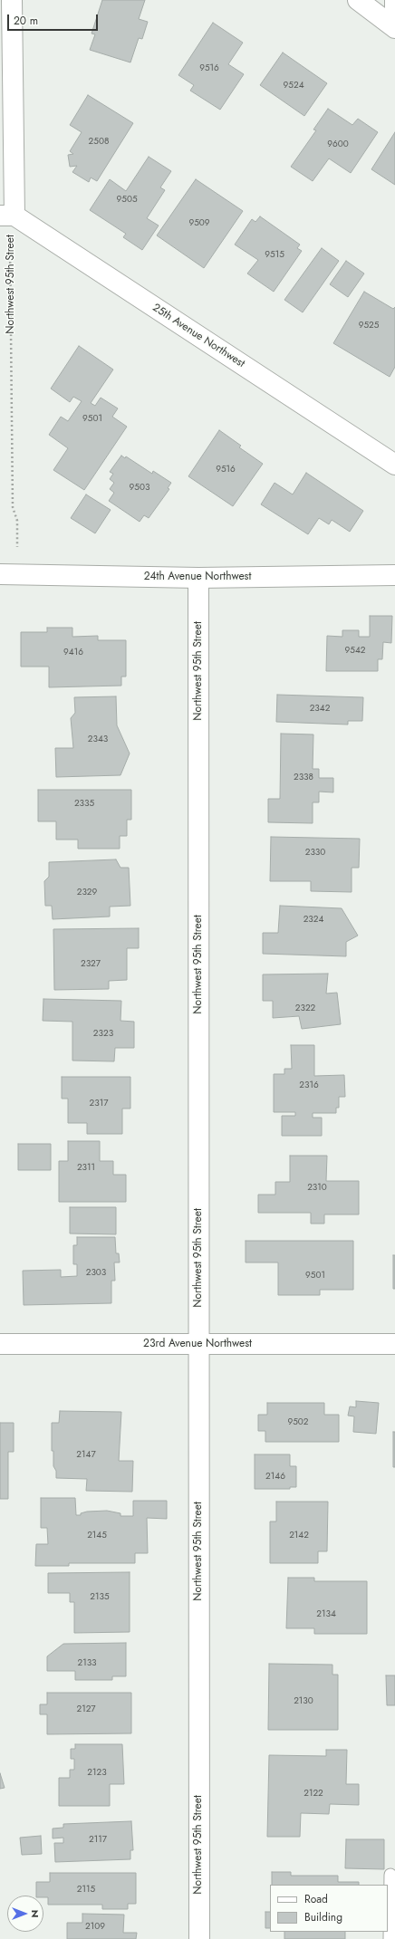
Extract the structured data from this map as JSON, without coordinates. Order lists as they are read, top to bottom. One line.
{"streets":{"street":["Northwest 95th Street","25th Avenue Northwest","24th Avenue Northwest","23rd Avenue Northwest"]},"crossings":[["Northwest 95th Street","25th Avenue Northwest"],["Northwest 95th Street","24th Avenue Northwest"],["Northwest 95th Street","23rd Avenue Northwest"]],"house_numbers":["9516","9524","2508","9600","9505","9509","9515","9525","9501","9516","9503","9542","9416","2342","2343","2338","2335","2330","2329","2324","2327","2322","2323","2316","2317","2311","2310","2303","9501","9502","2147","2146","2145","2142","2135","2134","2133","2130","2127","2123","2122","2117","2115","2109"],"legend":["Road","Building"],"scale_bar":"20 m","north":"right"}
